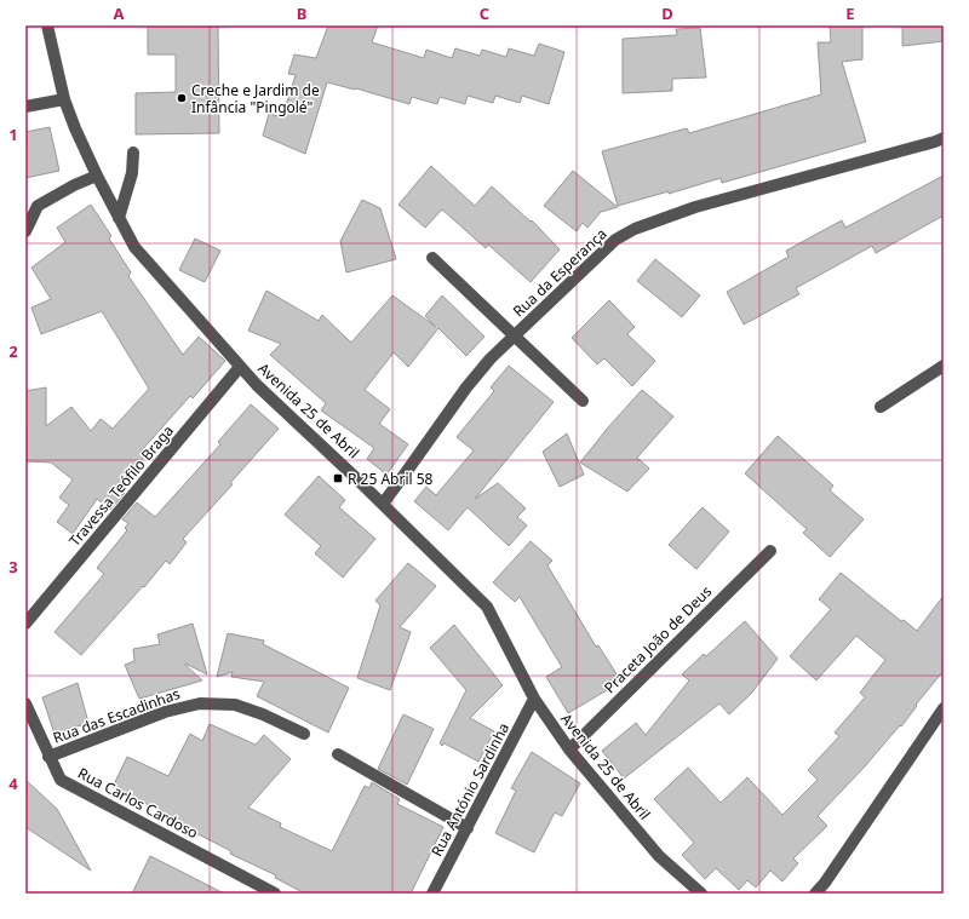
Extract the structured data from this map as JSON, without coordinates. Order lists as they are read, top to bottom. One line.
{"streets":{"street":["Rua da Esperança","Avenida 25 de Abril","Travessa Teófilo Braga","Praceta João de Deus","Rua das Escadinhas","Rua António Sardinha","Rua Carlos Cardoso"]},"crossings":[["Rua da Esperança","Avenida 25 de Abril"],["Avenida 25 de Abril","Travessa Teófilo Braga"],["Avenida 25 de Abril","Praceta João de Deus"],["Avenida 25 de Abril","Rua António Sardinha"],["Rua das Escadinhas","Rua Carlos Cardoso"]],"places":{"other":["Creche e Jardim de Infância \"Pingolé\""],"transit":["R 25 Abril 58"]},"grid":{"columns":["A","B","C","D","E"],"rows":["1","2","3","4"]}}
